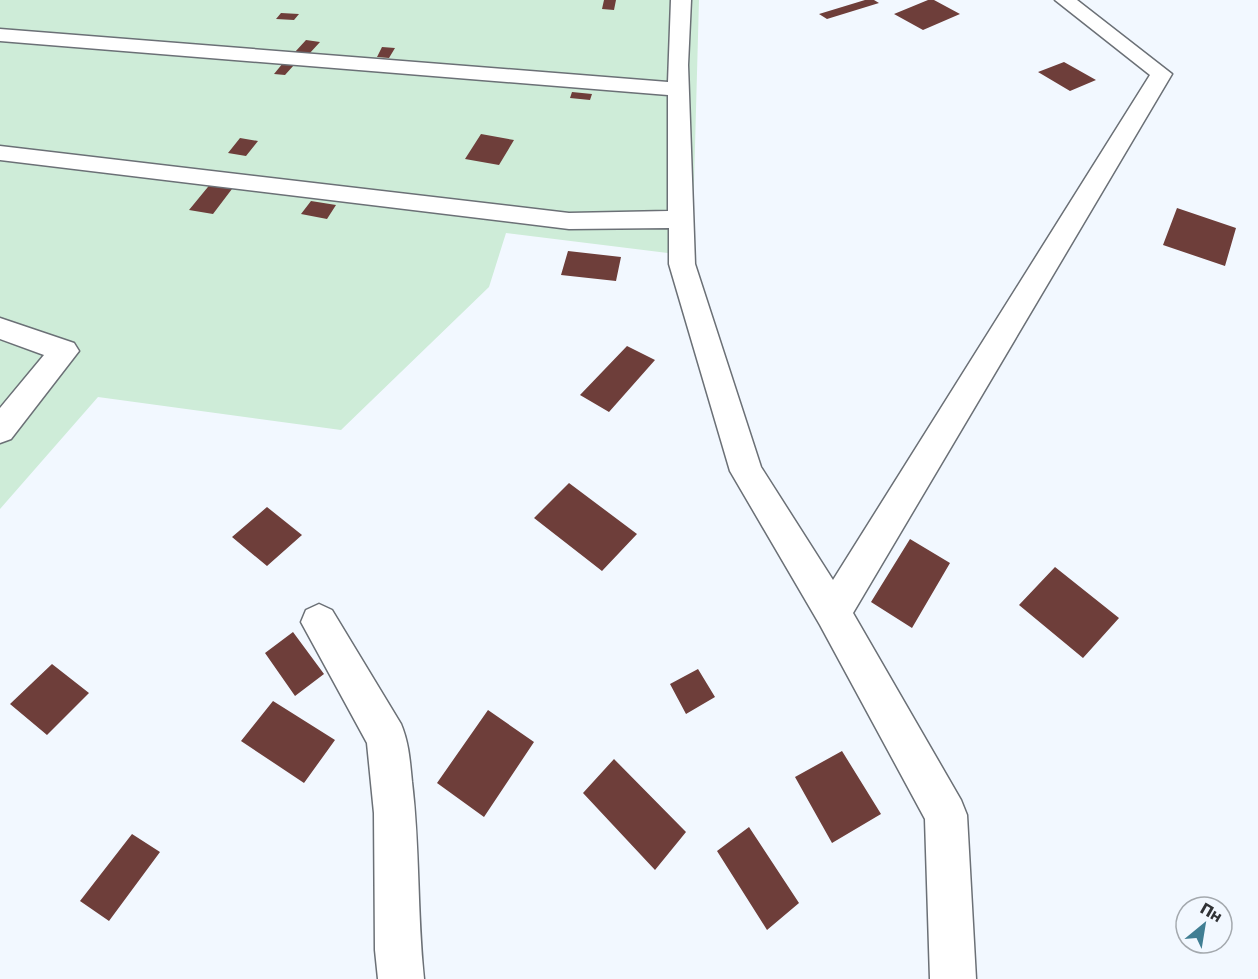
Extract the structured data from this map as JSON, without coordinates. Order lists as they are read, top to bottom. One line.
{"north":"top right"}
